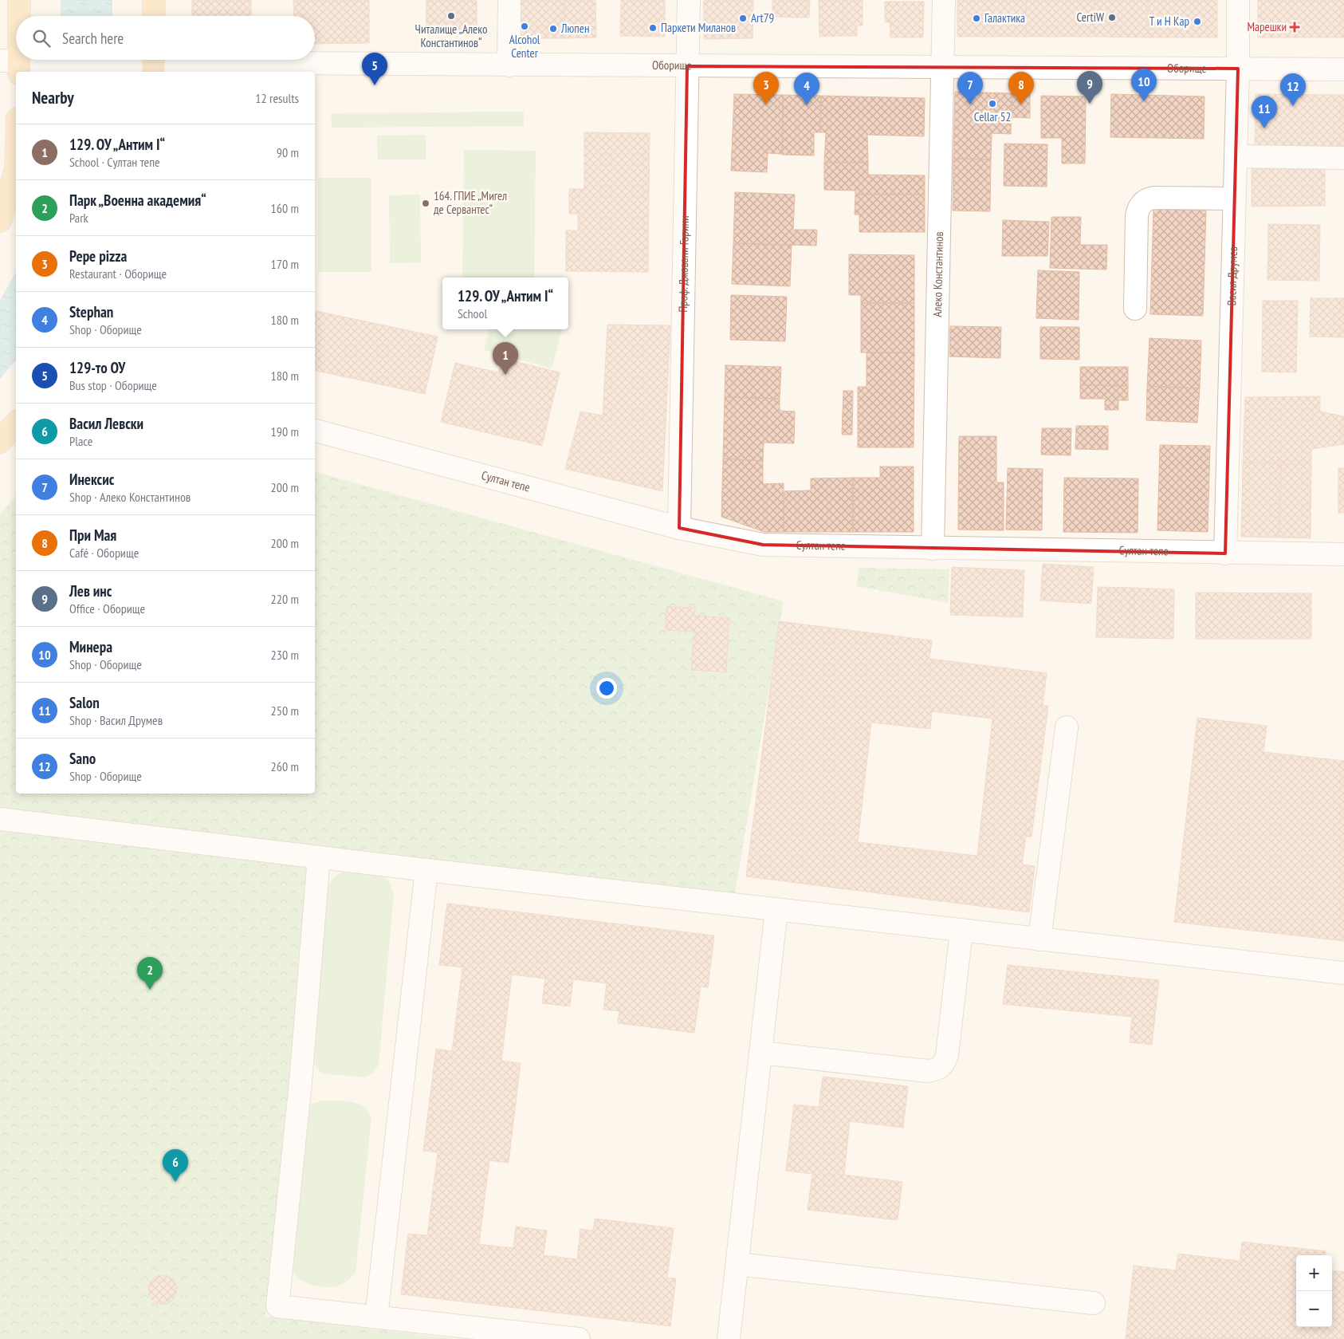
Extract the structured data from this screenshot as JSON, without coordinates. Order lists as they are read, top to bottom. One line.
{"streets":{"street":["Оборище","Проф. Джовани Горини","Алеко Константинов","Васил Друмев","Султан тепе"]},"crossings":[["Оборище","Проф. Джовани Горини"],["Оборище","Алеко Константинов"],["Оборище","Васил Друмев"],["Проф. Джовани Горини","Султан тепе"],["Алеко Константинов","Султан тепе"],["Васил Друмев","Султан тепе"]],"places":{"other":["Читалище „Алеко Константинов“","CertiW","Art79","Галактика","Т и Н Кар","Alcohol Center","Паркети Миланов","Люпен","Cellar 52","164. ГПИЕ „Мигел де Сервантес“"],"health":["Марешки"]},"page":{"search":"Search here","pins":["5","10","9","3","7","8","4","12","11","1","2","6"],"heading":["Nearby","12 results"],"list":[{"mark":"1","name":"129. ОУ „Антим I“","note":"School · Султан тепе","value":"90 m"},{"mark":"2","name":"Парк „Военна академия“","note":"Park","value":"160 m"},{"mark":"3","name":"Pepe pizza","note":"Restaurant · Оборище","value":"170 m"},{"mark":"4","name":"Stephan","note":"Shop · Оборище","value":"180 m"},{"mark":"5","name":"129-то ОУ","note":"Bus stop · Оборище","value":"180 m"},{"mark":"6","name":"Васил Левски","note":"Place","value":"190 m"},{"mark":"7","name":"Инексис","note":"Shop · Алеко Константинов","value":"200 m"},{"mark":"8","name":"При Мая","note":"Café · Оборище","value":"200 m"},{"mark":"9","name":"Лев инс","note":"Office · Оборище","value":"220 m"},{"mark":"10","name":"Минера","note":"Shop · Оборище","value":"230 m"},{"mark":"11","name":"Salon","note":"Shop · Васил Друмев","value":"250 m"},{"mark":"12","name":"Sano","note":"Shop · Оборище","value":"260 m"}],"popup":["129. ОУ „Антим I“","School"],"map_buttons":["+","−"]}}
